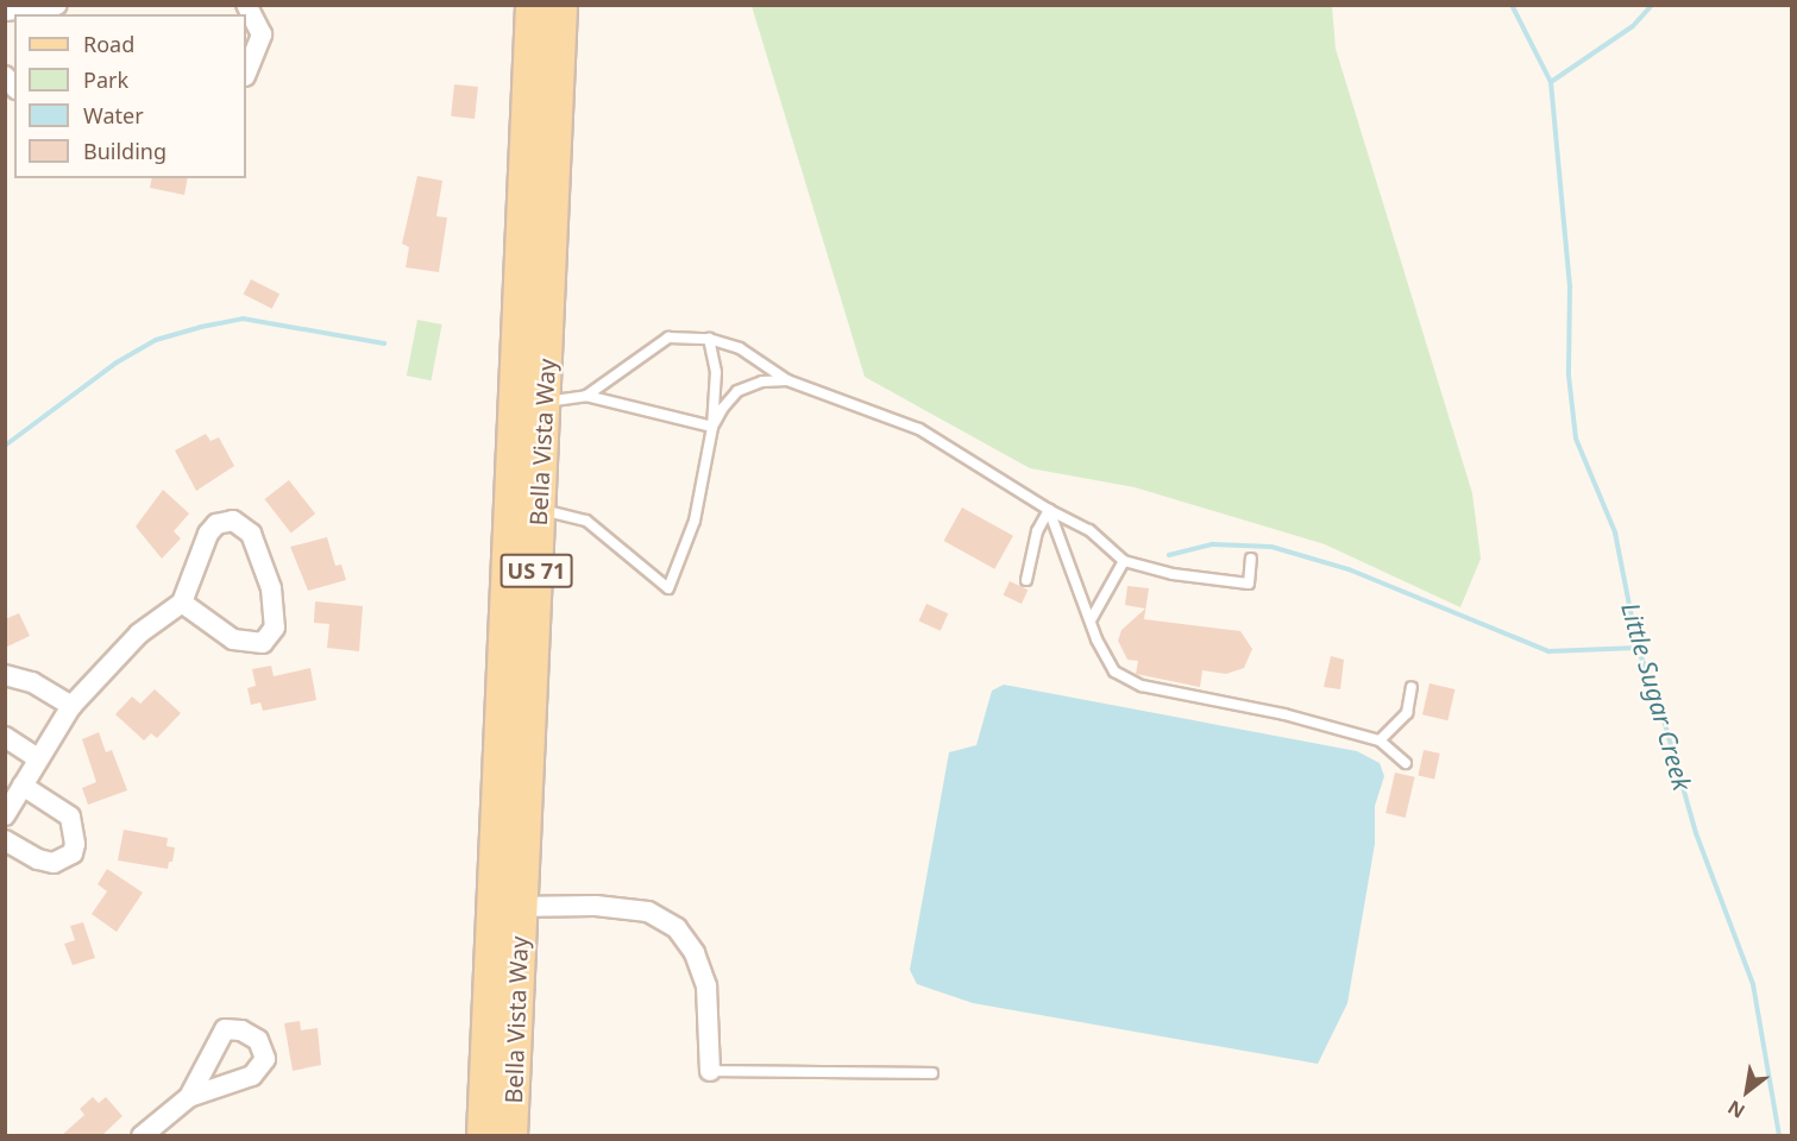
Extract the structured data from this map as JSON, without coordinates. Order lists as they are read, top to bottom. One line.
{"streets":{"main road":["Bella Vista Way","US 71"]},"water":["Little Sugar Creek"],"legend":["Road","Park","Water","Building"],"north":"bottom left"}
